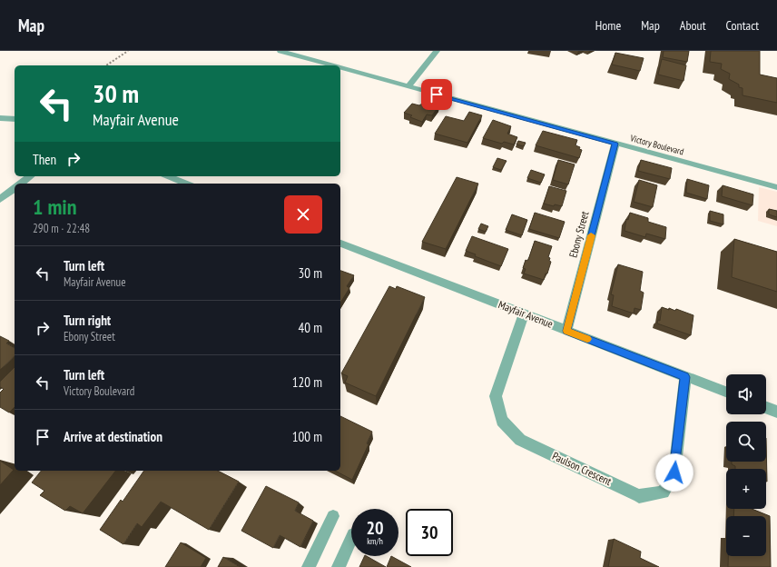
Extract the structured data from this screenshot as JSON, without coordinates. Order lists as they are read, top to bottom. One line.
{"streets":{"street":["Victory Boulevard","Ebony Street","Mayfair Avenue","Paulson Crescent"]},"crossings":[["Victory Boulevard","Ebony Street"],["Ebony Street","Mayfair Avenue"],["Mayfair Avenue","Paulson Crescent"]],"page":{"header":"Map","nav":["Home","Map","About","Contact"],"turn":["30 m","Mayfair Avenue"],"then":"Then","heading":["1 min","290 m · 22:48"],"list":[{"name":"Turn left","note":"Mayfair Avenue","value":"30 m"},{"name":"Turn right","note":"Ebony Street","value":"40 m"},{"name":"Turn left","note":"Victory Boulevard","value":"120 m"},{"name":"Arrive at destination","value":"100 m"}],"map_buttons":["+","−"],"speed":"20 km/h","limit":"30"}}
